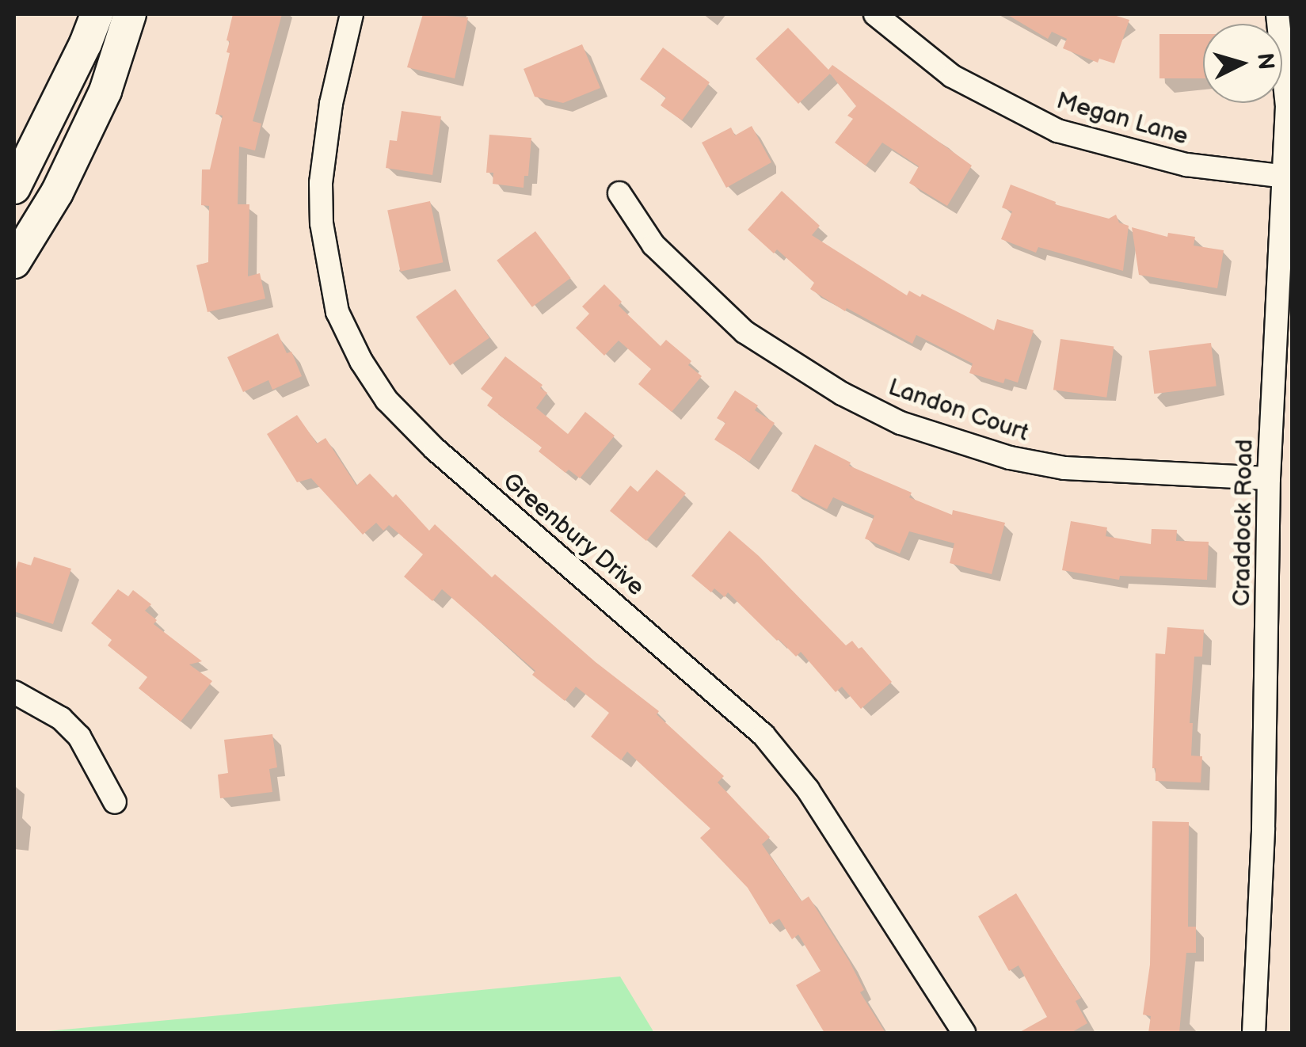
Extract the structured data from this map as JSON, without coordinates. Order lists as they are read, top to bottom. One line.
{"streets":{"street":["Megan Lane","Landon Court","Craddock Road","Greenbury Drive"]},"crossings":[["Megan Lane","Craddock Road"],["Landon Court","Craddock Road"]],"north":"right"}
